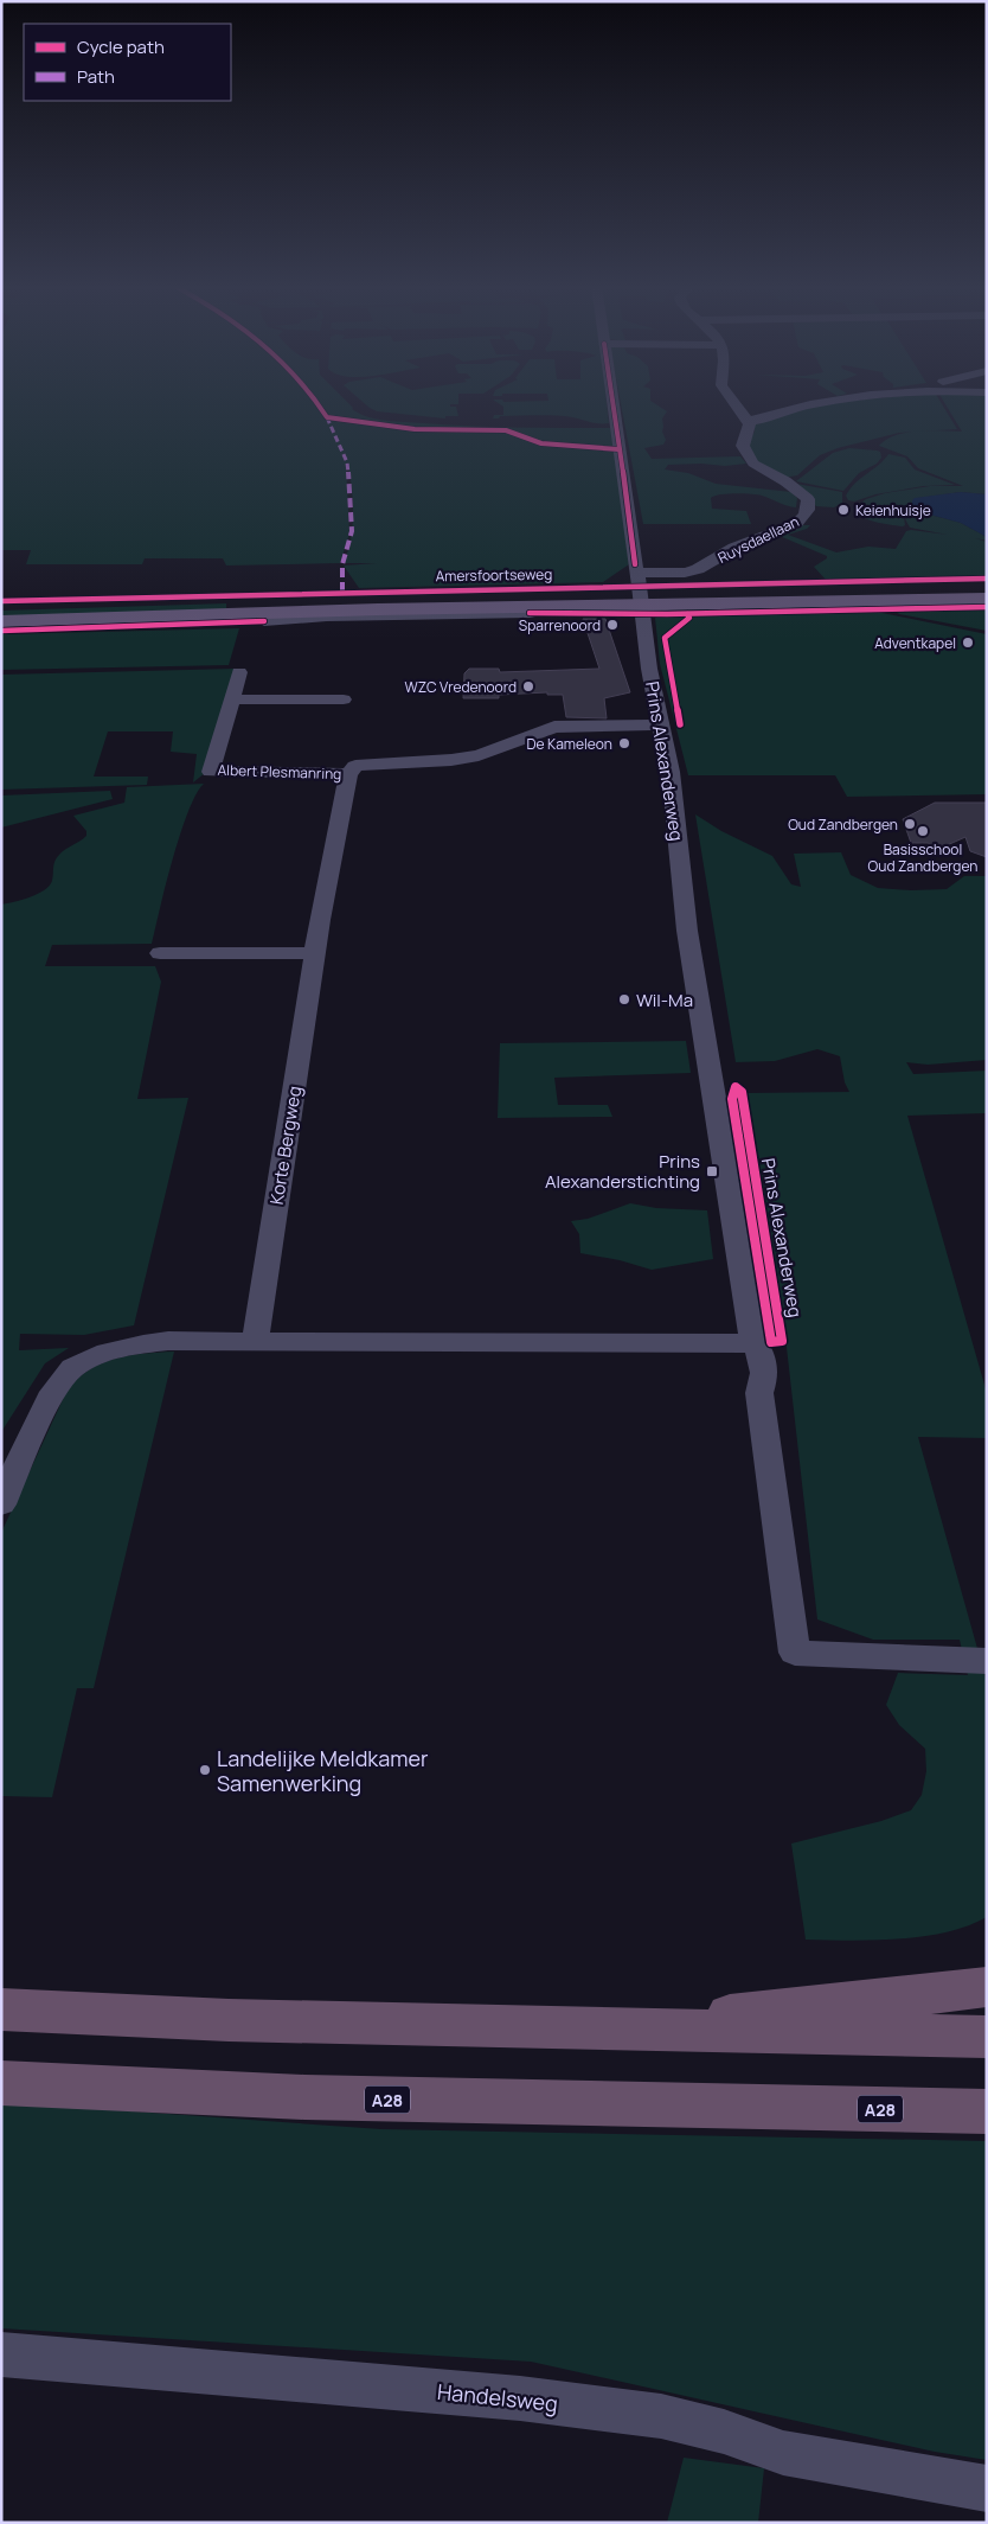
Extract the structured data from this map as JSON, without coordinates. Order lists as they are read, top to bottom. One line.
{"streets":{"highway":["A28"],"main road":["Amersfoortseweg"],"street":["Ruysdaellaan","Prins Alexanderweg","Albert Plesmanring","Korte Bergweg","Handelsweg"]},"crossings":[["Ruysdaellaan","Prins Alexanderweg"],["Amersfoortseweg","Prins Alexanderweg"],["Albert Plesmanring","Korte Bergweg"]],"places":{"other":["Keienhuisje","Sparrenoord","Adventkapel","WZC Vredenoord","De Kameleon","Oud Zandbergen","Basisschool Oud Zandbergen","Wil-Ma","Landelijke Meldkamer Samenwerking"],"transit":["Prins Alexanderstichting"]},"legend":["Cycle path","Path"]}
